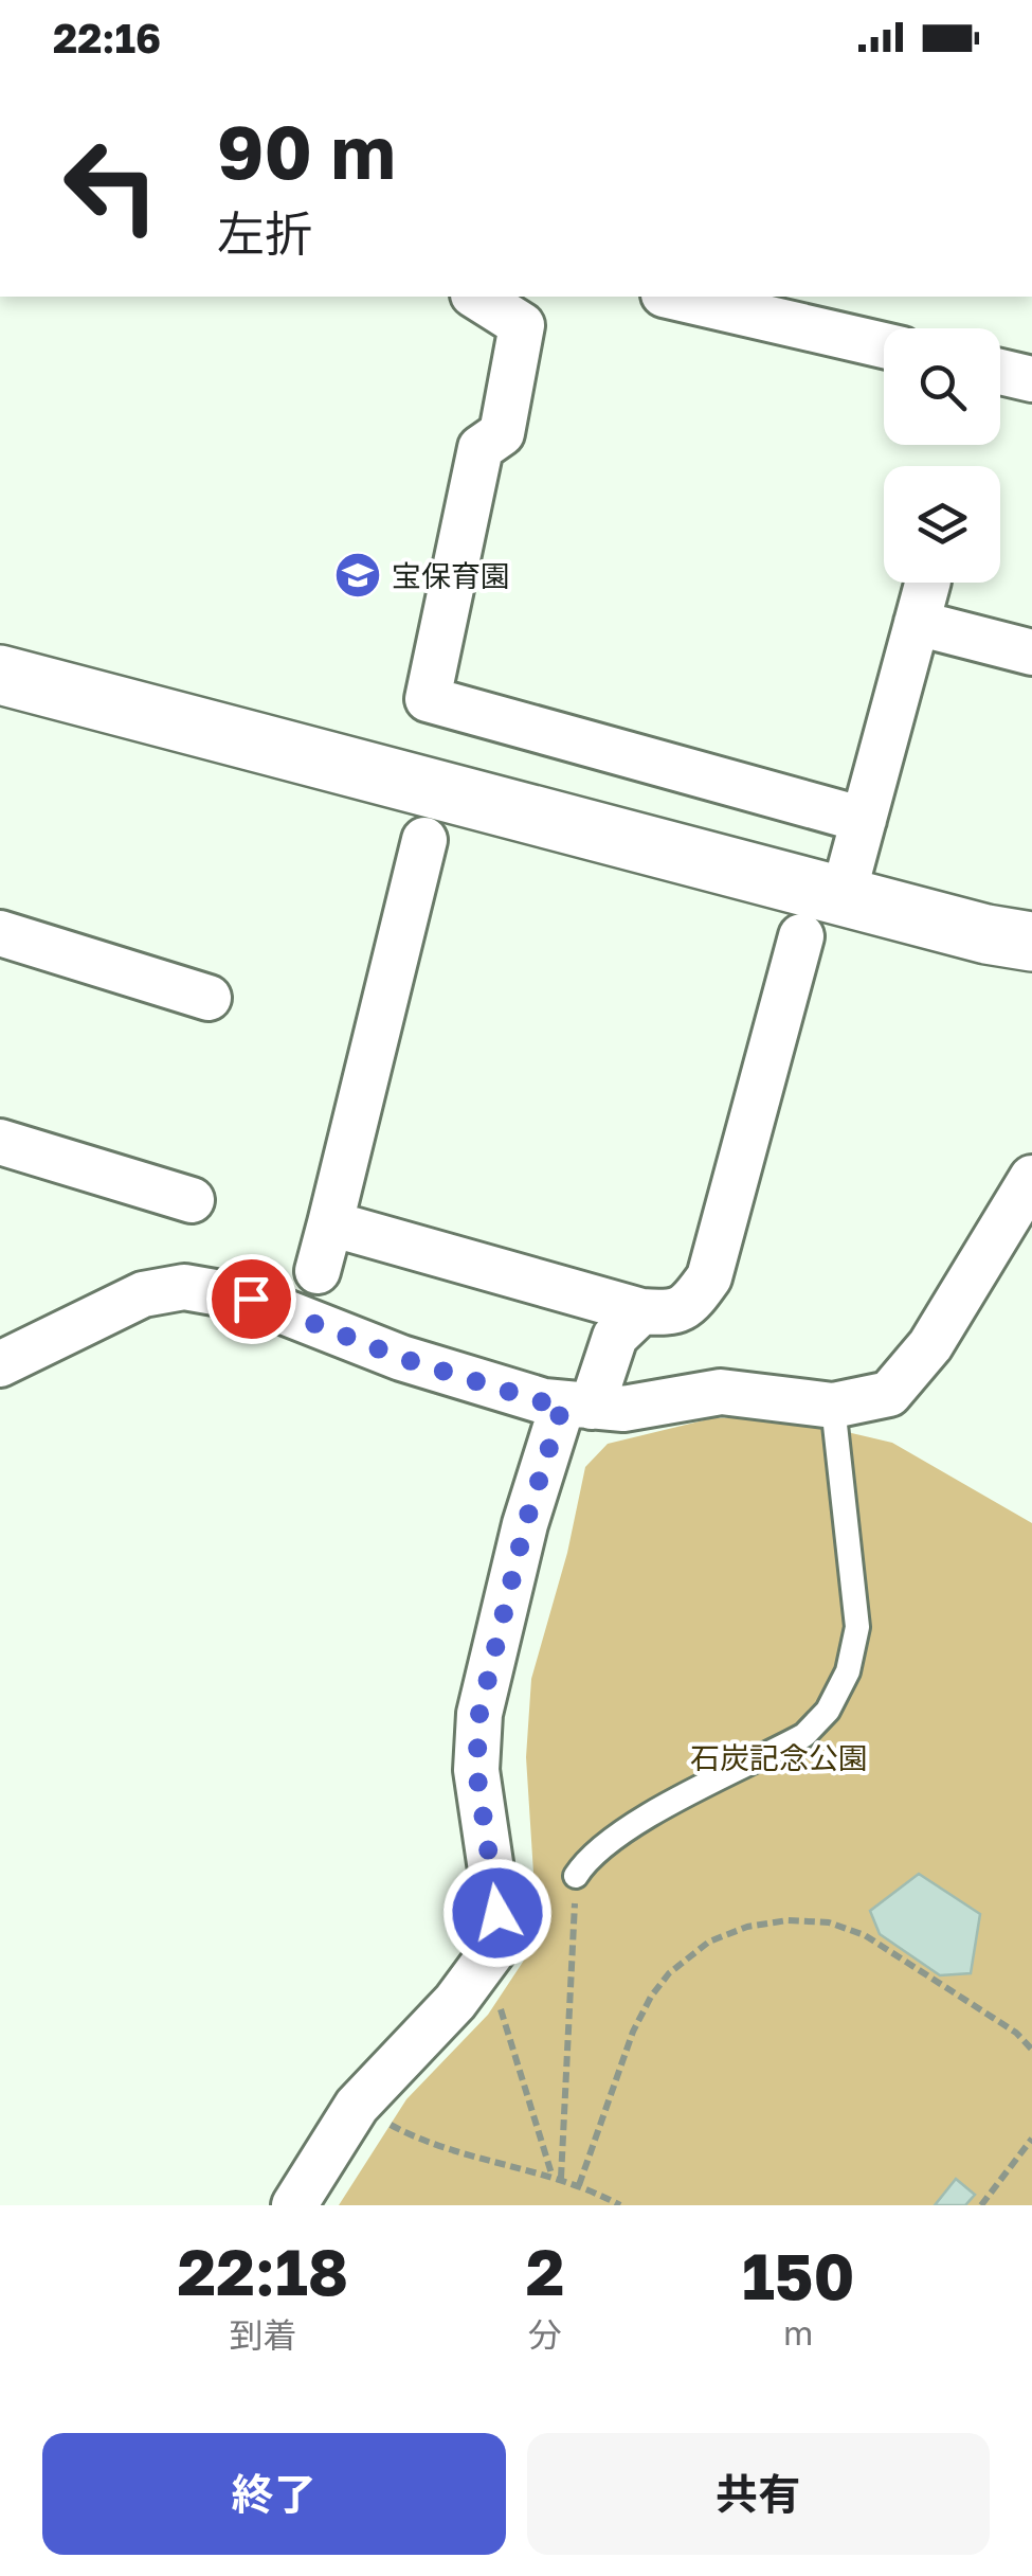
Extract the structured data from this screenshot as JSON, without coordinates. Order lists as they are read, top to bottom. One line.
{"parks":["石炭記念公園"],"places":{"school or university":["宝保育園"]},"page":{"status":"22:16","turn":["90 m","左折"],"eta":["22:18","到着","2","分","150","m"],"buttons":["終了","共有"]}}
